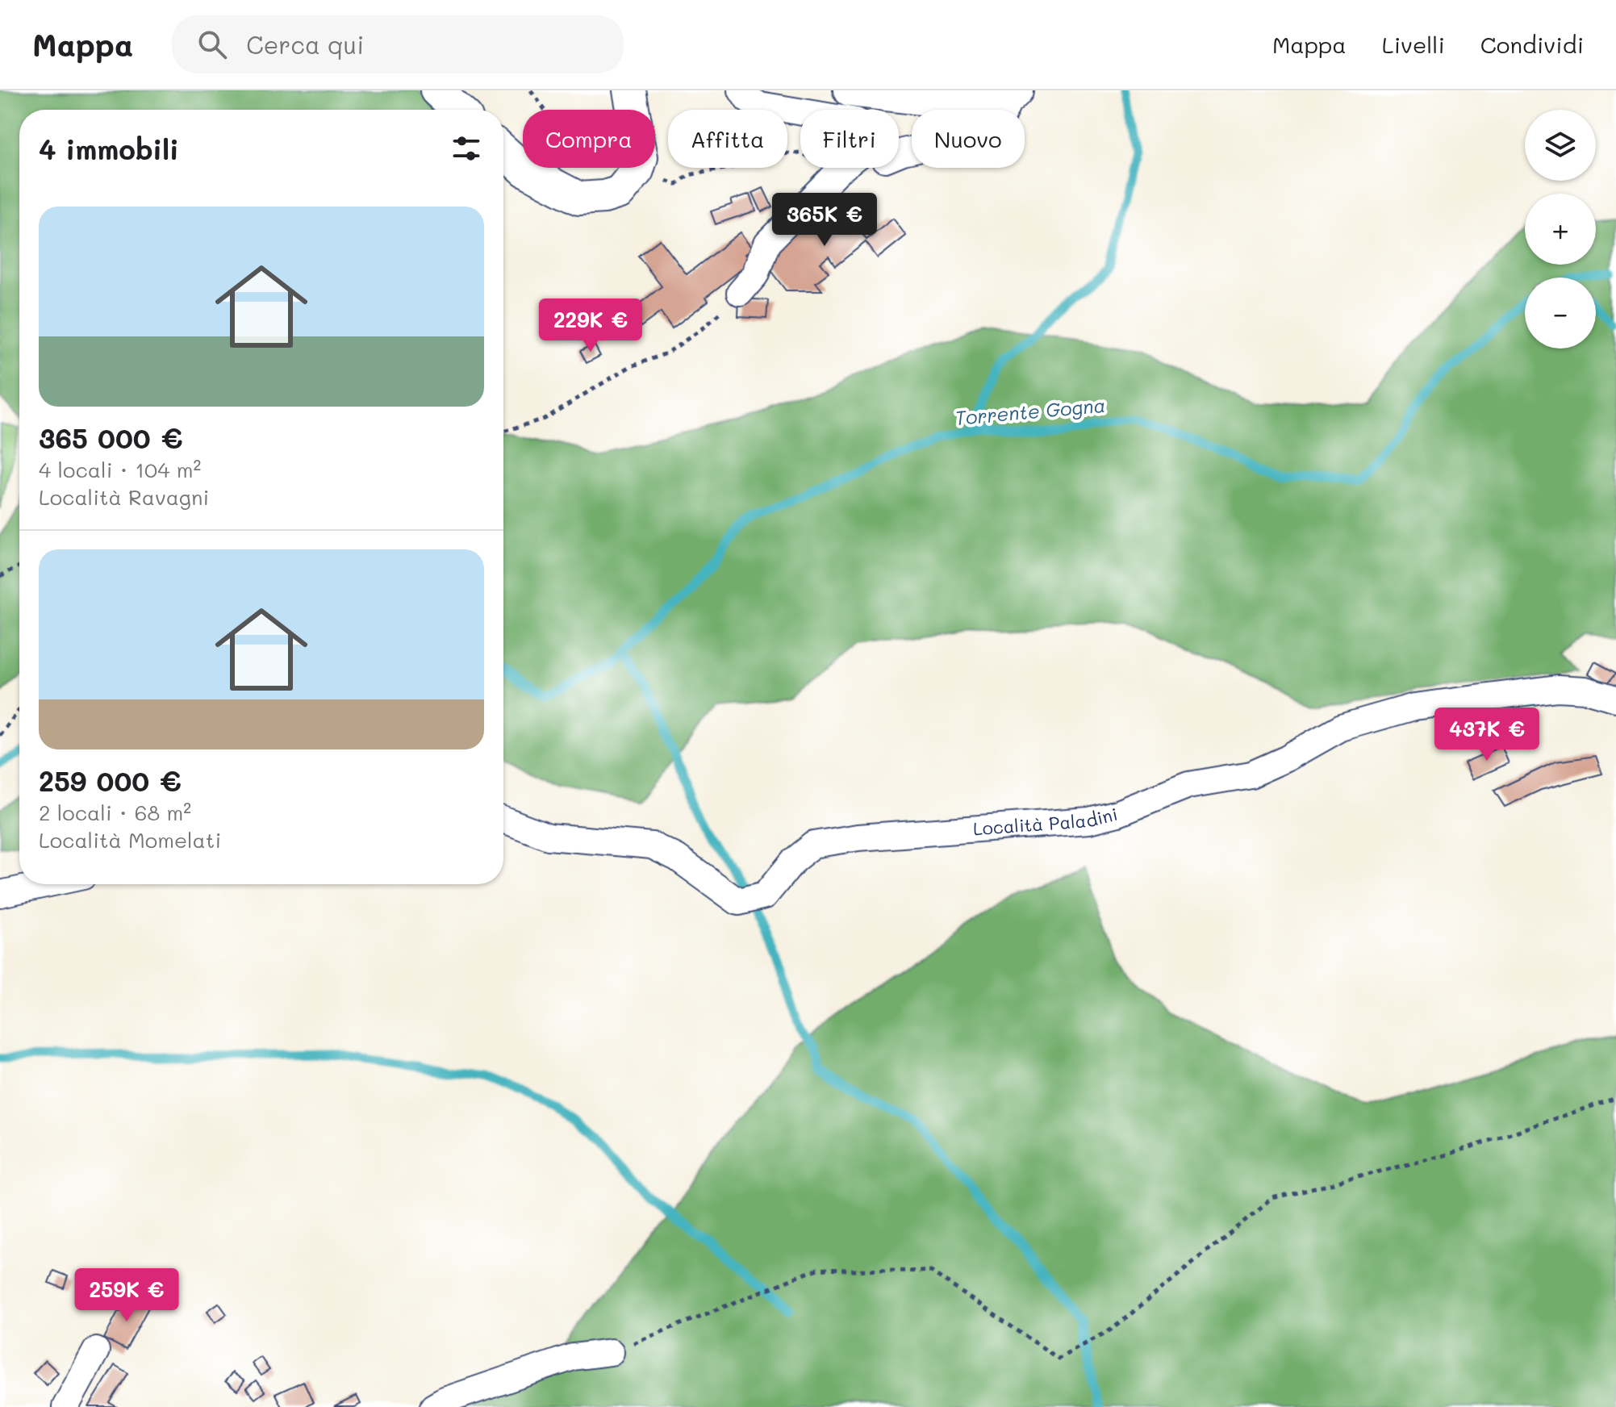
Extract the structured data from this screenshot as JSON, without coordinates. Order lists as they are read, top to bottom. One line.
{"streets":{"street":["Località Paladini"]},"water":["Torrente Gogna"],"page":{"header":"Mappa","search":"Cerca qui","nav":["Mappa","Livelli","Condividi"],"map_buttons":["+","−"],"chip":["Compra","Affitta","Filtri","Nuovo"],"heading":"4 immobili","list":[{"name":"365 000 €","note":"4 locali · 104 m² · Località Ravagni"},{"name":"259 000 €","note":"2 locali · 68 m² · Località Momelati"}],"price":["365K €","229K €","437K €","259K €"]}}
